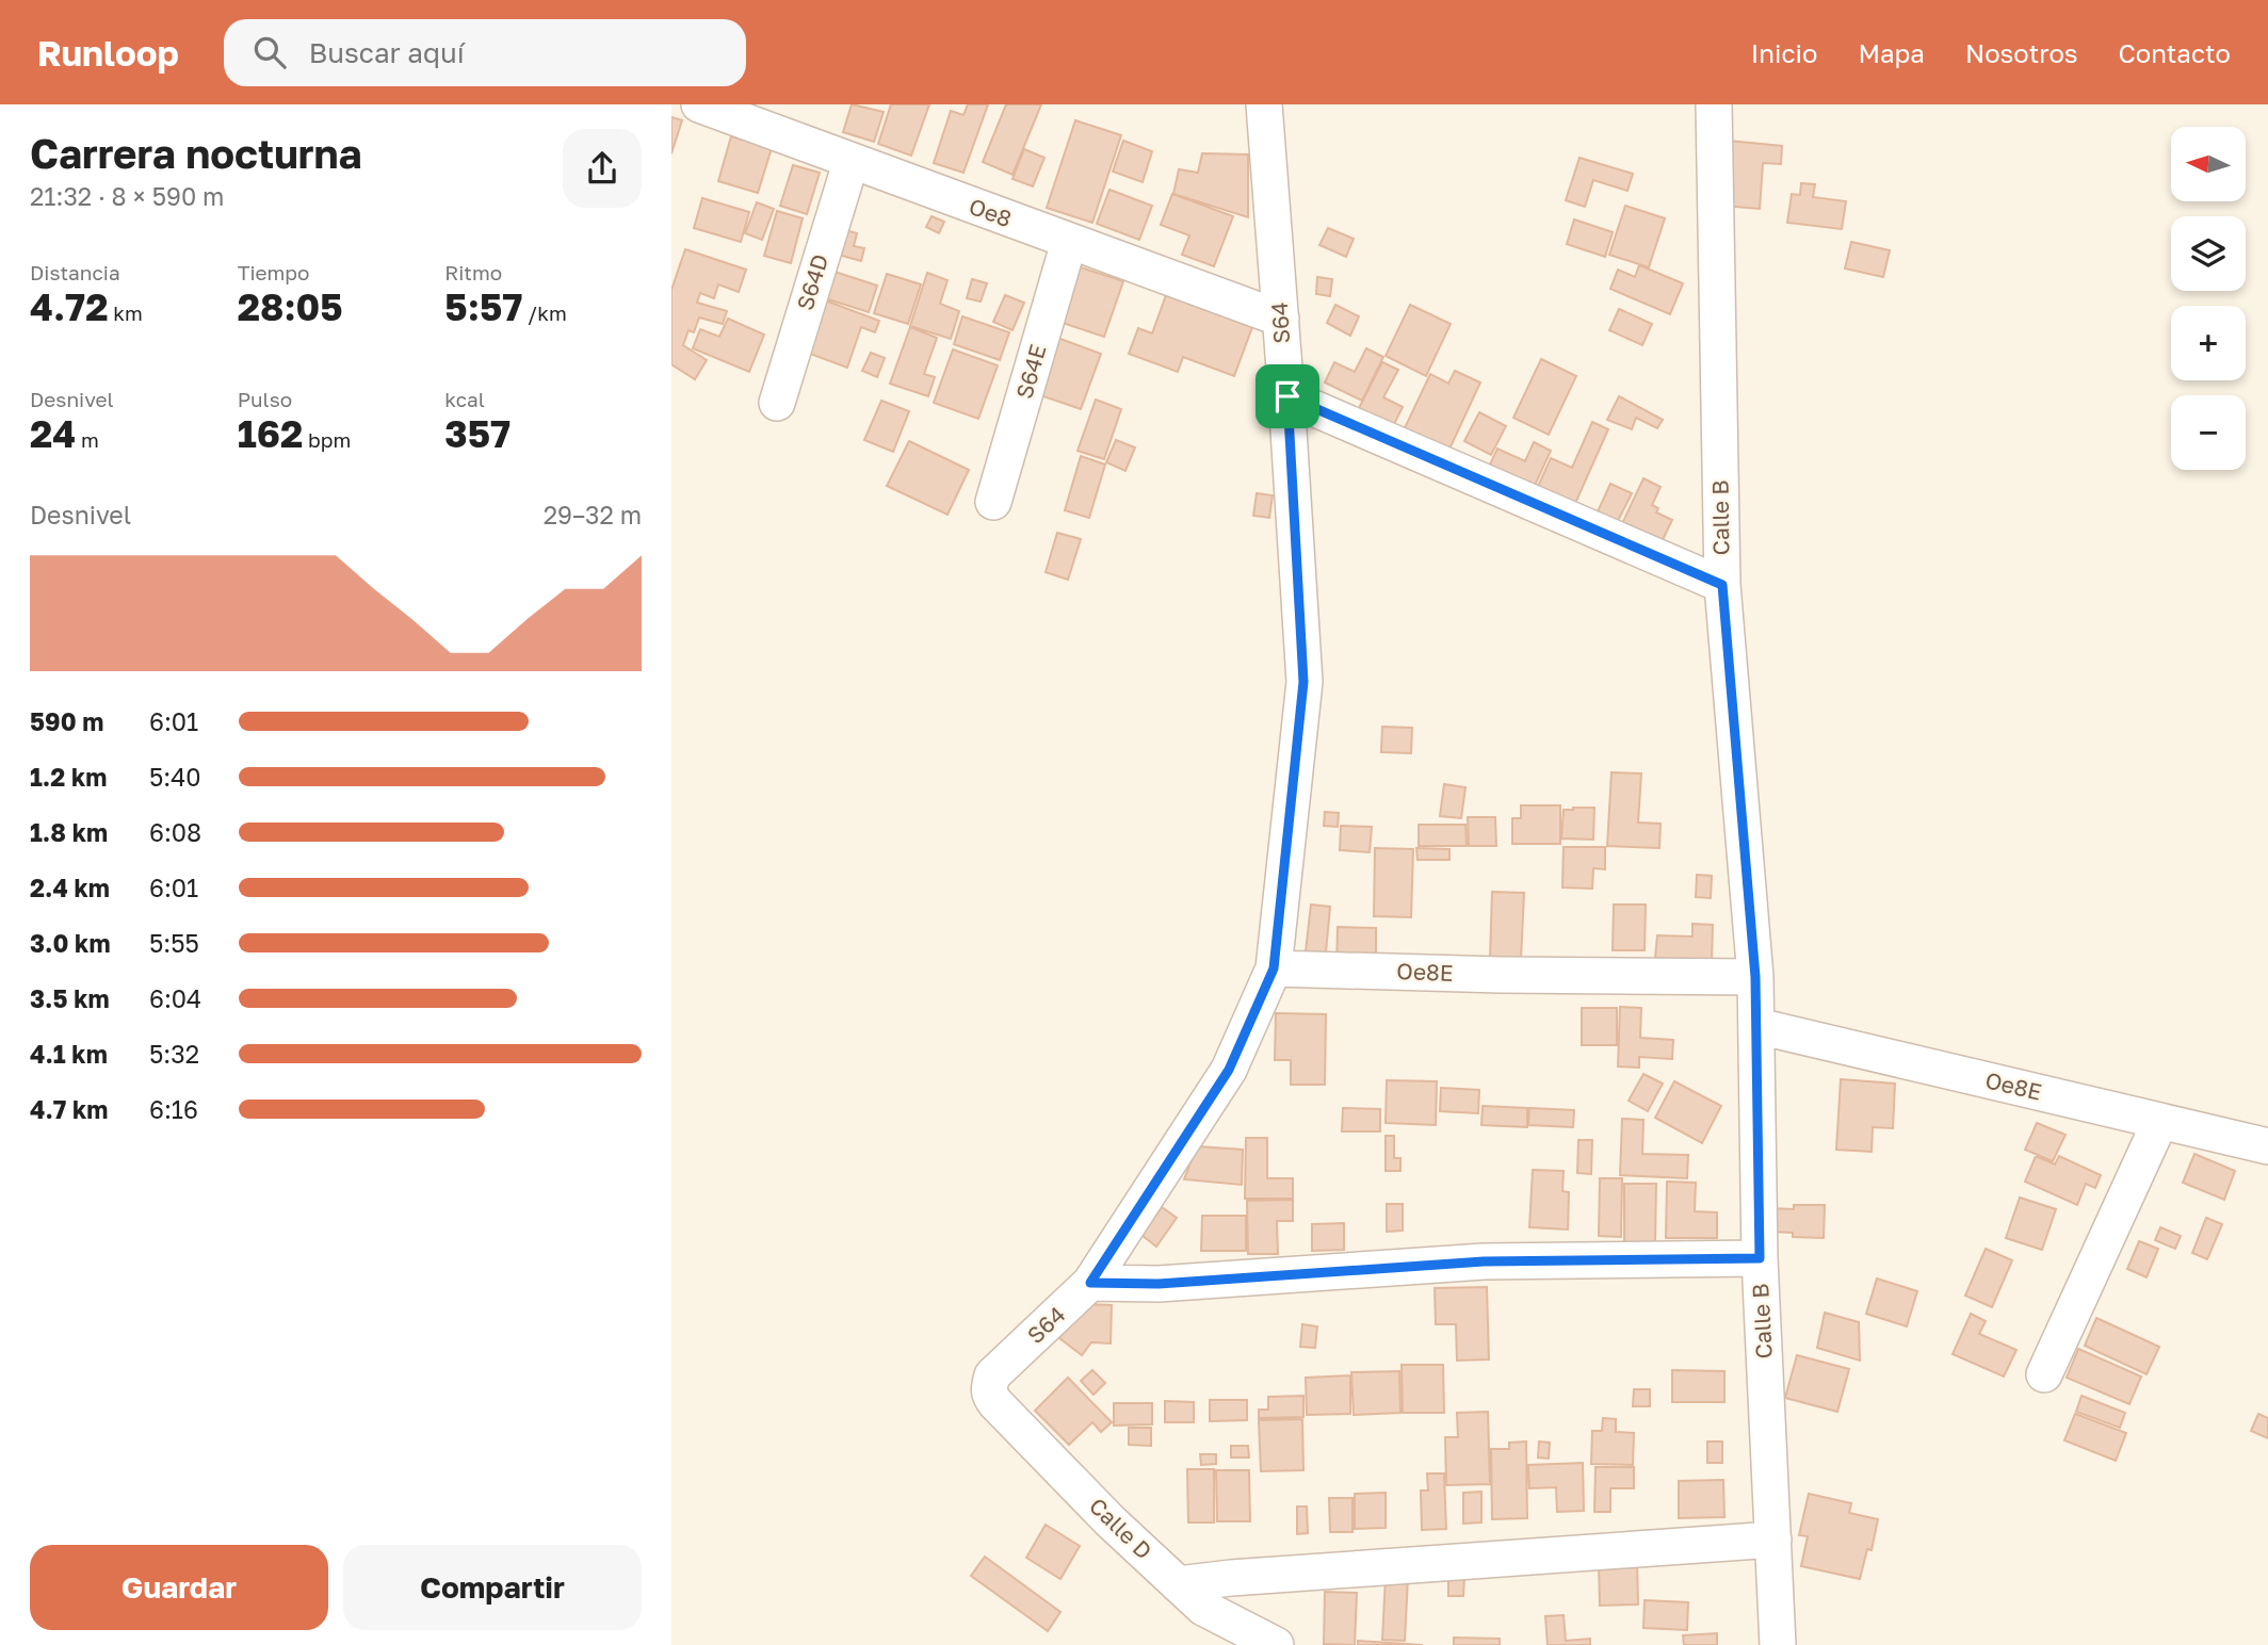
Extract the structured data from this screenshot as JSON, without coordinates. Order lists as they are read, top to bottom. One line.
{"streets":{"street":["Oe8","S64D","S64","S64E","Calle B","Oe8E","Calle D"]},"crossings":[["Oe8","S64D"],["Oe8","S64"],["Oe8","S64E"],["S64","Oe8E"],["S64","Calle D"],["Calle B","Oe8E"]],"north":"left","page":{"header":"Runloop","search":"Buscar aquí","nav":["Inicio","Mapa","Nosotros","Contacto"],"heading":["Carrera nocturna","21:32 · 8 × 590 m"],"map_buttons":["+","−"],"stats":[["Distancia","4.72 km"],["Tiempo","28:05"],["Ritmo","5:57 /km"],["Desnivel","24 m"],["Pulso","162 bpm"],["kcal","357"]],"chart":["Desnivel","29–32 m"],"list":[{"name":"590 m","note":"6:01"},{"name":"1.2 km","note":"5:40"},{"name":"1.8 km","note":"6:08"},{"name":"2.4 km","note":"6:01"},{"name":"3.0 km","note":"5:55"},{"name":"3.5 km","note":"6:04"},{"name":"4.1 km","note":"5:32"},{"name":"4.7 km","note":"6:16"}],"buttons":["Guardar","Compartir"]}}
